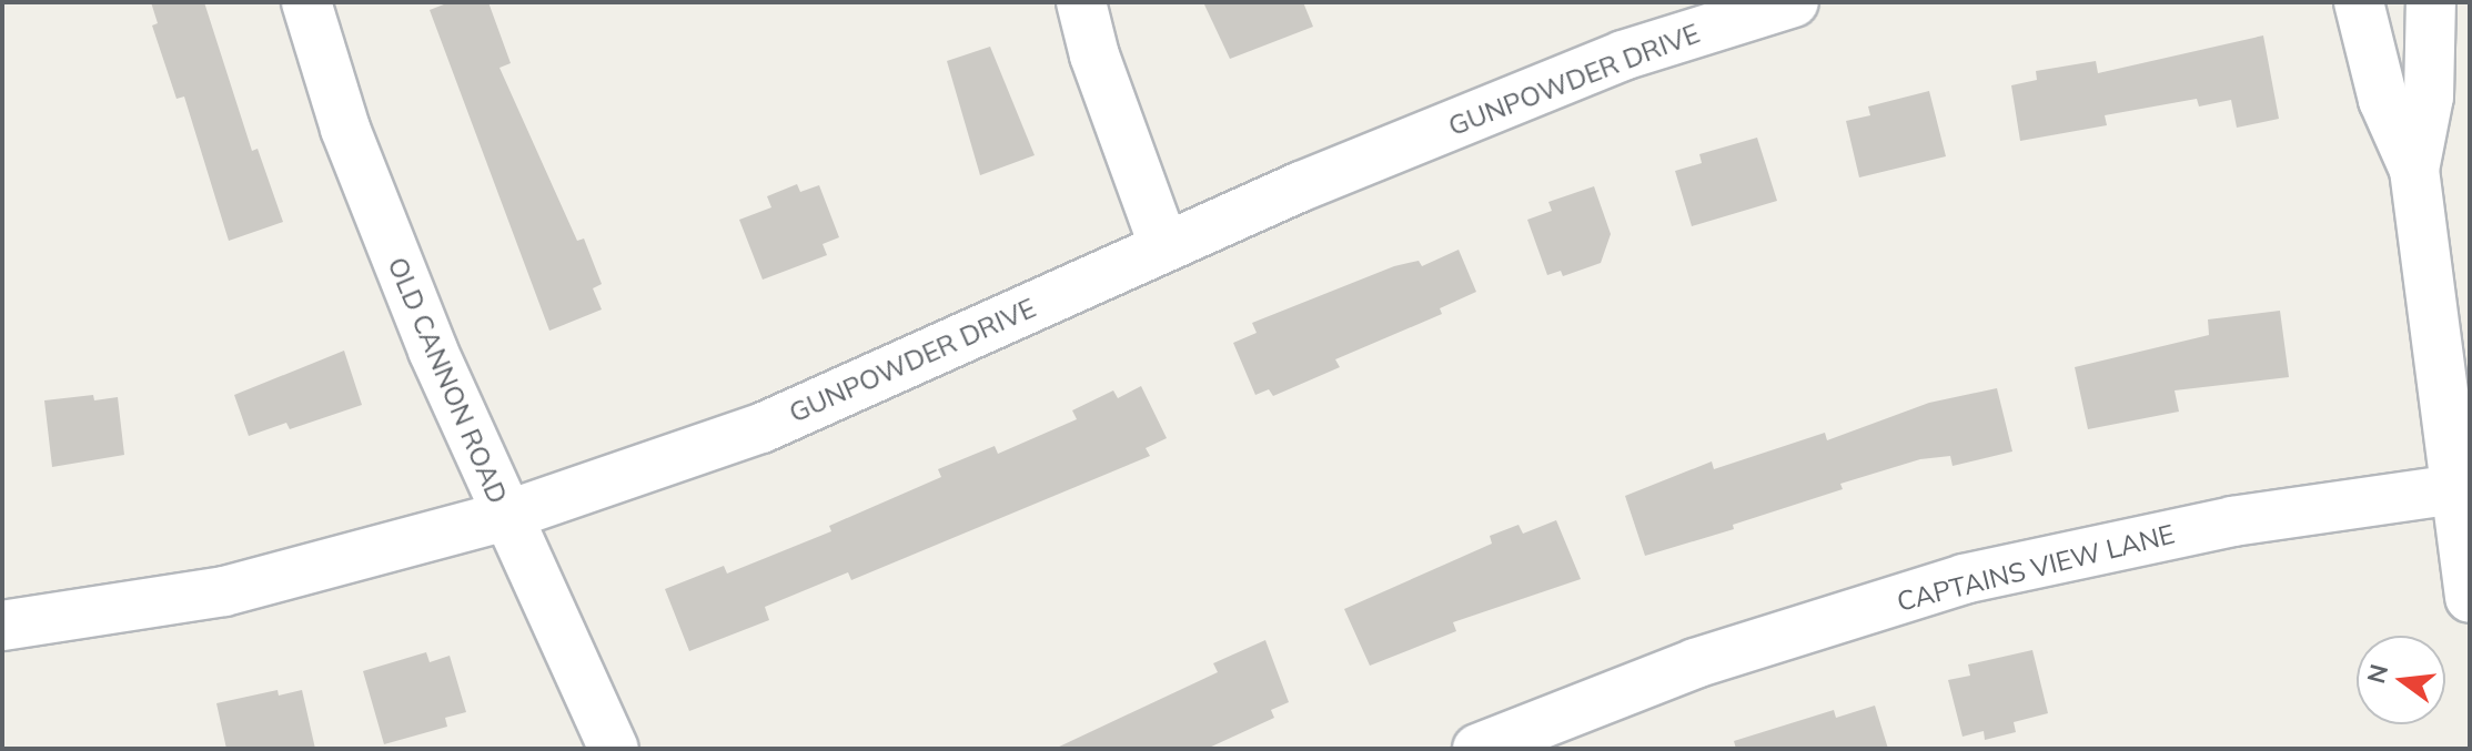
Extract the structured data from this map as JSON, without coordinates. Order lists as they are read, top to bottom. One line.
{"streets":{"street":["GUNPOWDER DRIVE","OLD CANNON ROAD","CAPTAINS VIEW LANE"]},"crossings":[["GUNPOWDER DRIVE","OLD CANNON ROAD"]],"north":"left"}
